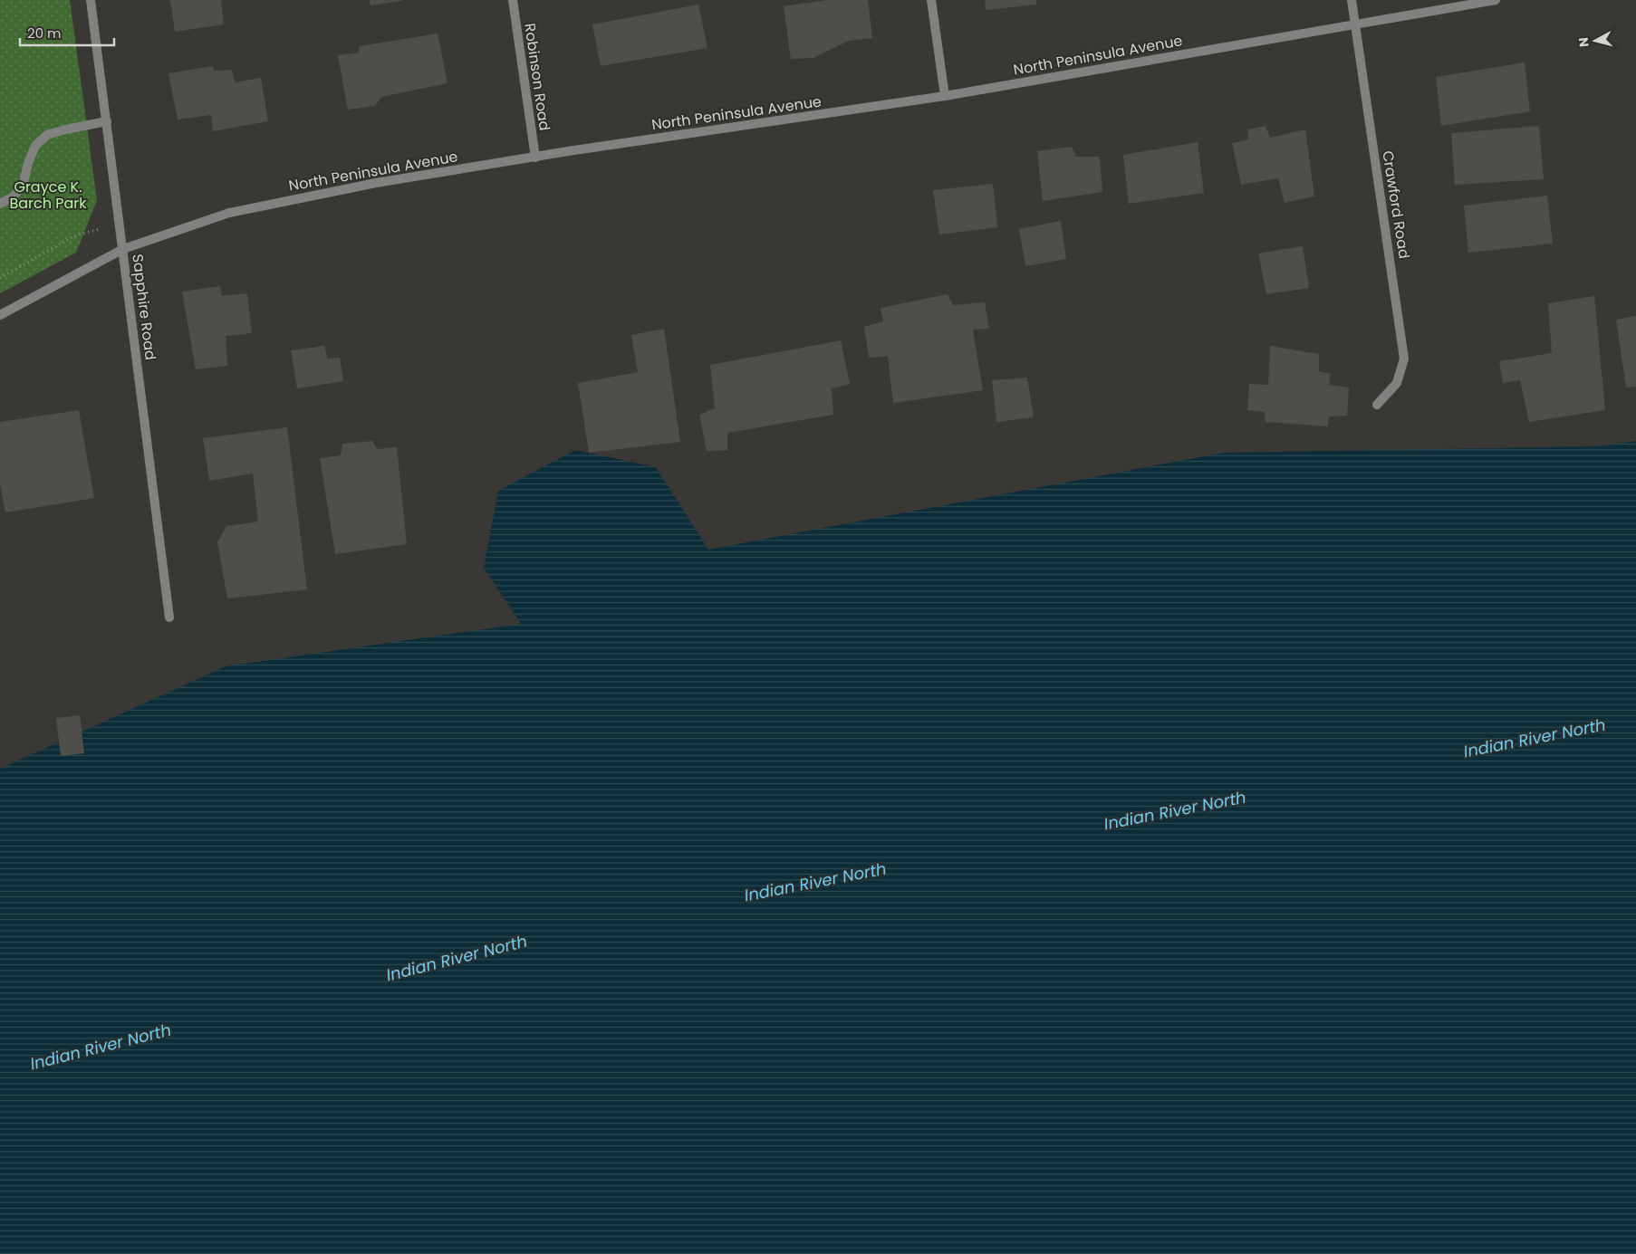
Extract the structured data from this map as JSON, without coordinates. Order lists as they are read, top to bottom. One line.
{"streets":{"street":["North Peninsula Avenue","Robinson Road","Crawford Road","Sapphire Road"]},"crossings":[["North Peninsula Avenue","Robinson Road"],["North Peninsula Avenue","Crawford Road"],["North Peninsula Avenue","Sapphire Road"]],"water":["Indian River North"],"parks":["Grayce K. Barch Park"],"scale_bar":"20 m","north":"left"}
